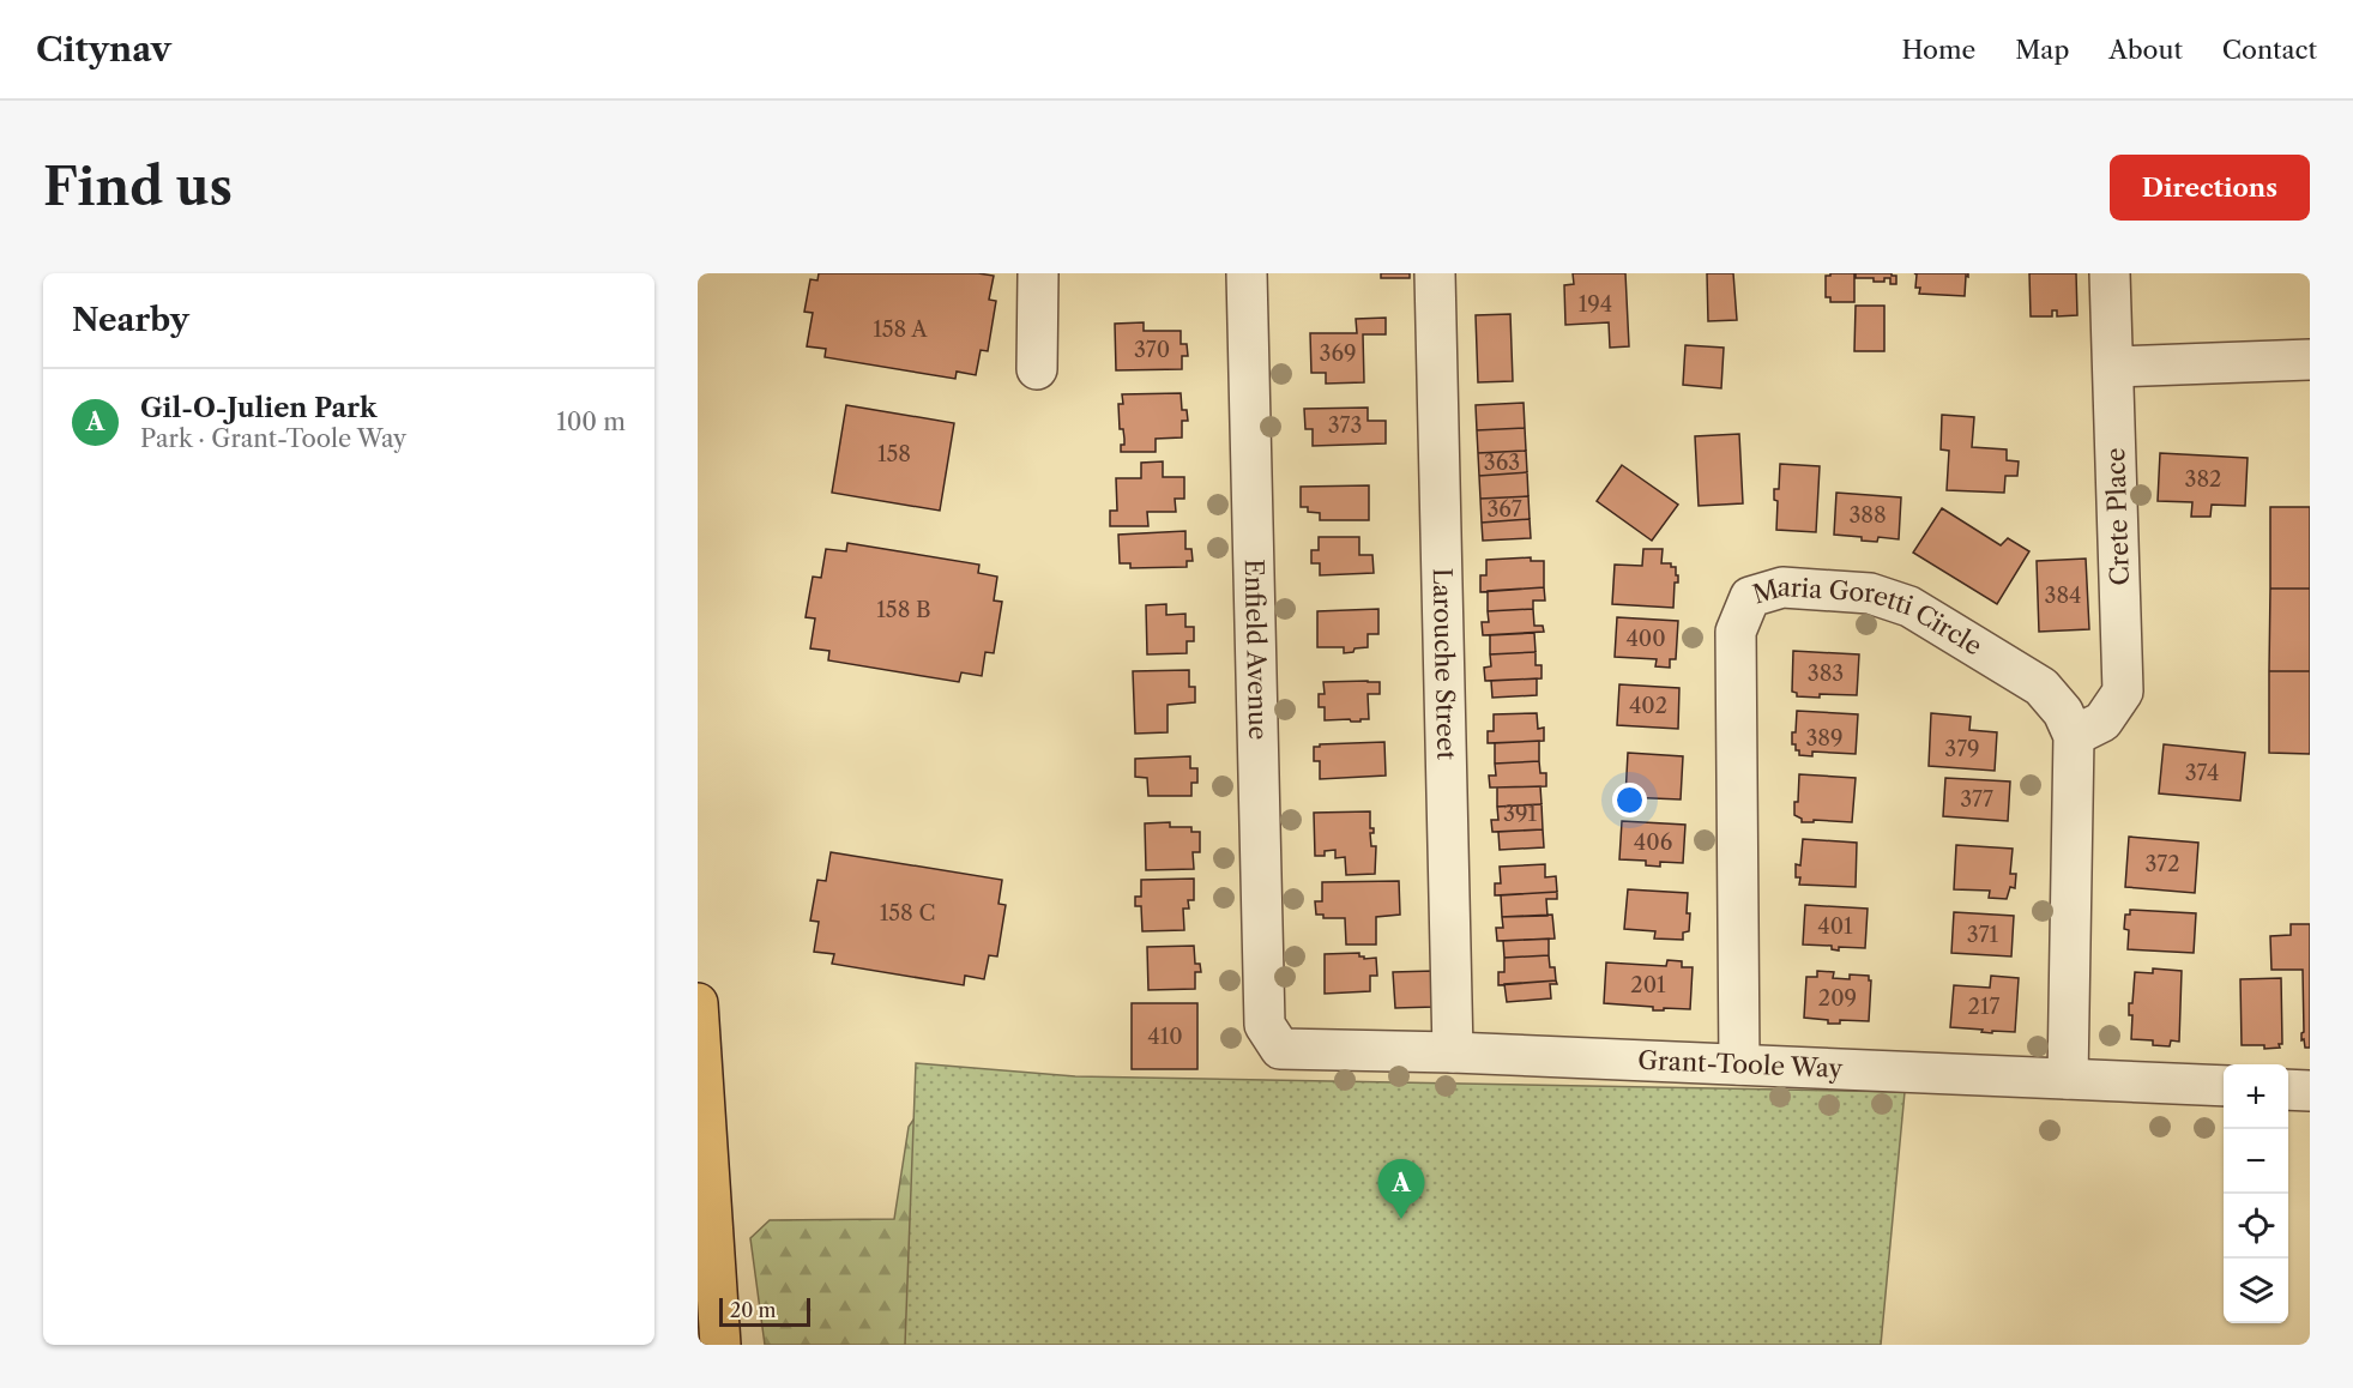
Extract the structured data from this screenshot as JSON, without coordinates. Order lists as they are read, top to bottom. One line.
{"streets":{"street":["Crete Place","Maria Goretti Circle","Enfield Avenue","Larouche Street","Grant-Toole Way"]},"crossings":[["Crete Place","Maria Goretti Circle"],["Maria Goretti Circle","Grant-Toole Way"],["Enfield Avenue","Grant-Toole Way"],["Larouche Street","Grant-Toole Way"]],"house_numbers":["194","158 A","370","369","373","158","363","382","367","388","384","158 B","400","383","402","389","379","374","377","391","406","372","158 C","401","371","201","209","217","410"],"scale_bar":"20 m","page":{"header":"Citynav","nav":["Home","Map","About","Contact"],"buttons":"Directions","title":"Find us","heading":"Nearby","list":[{"mark":"A","name":"Gil-O-Julien Park","note":"Park · Grant-Toole Way","value":"100 m"}],"map_buttons":["+","−"],"pins":"A","scale":"20 m"}}
